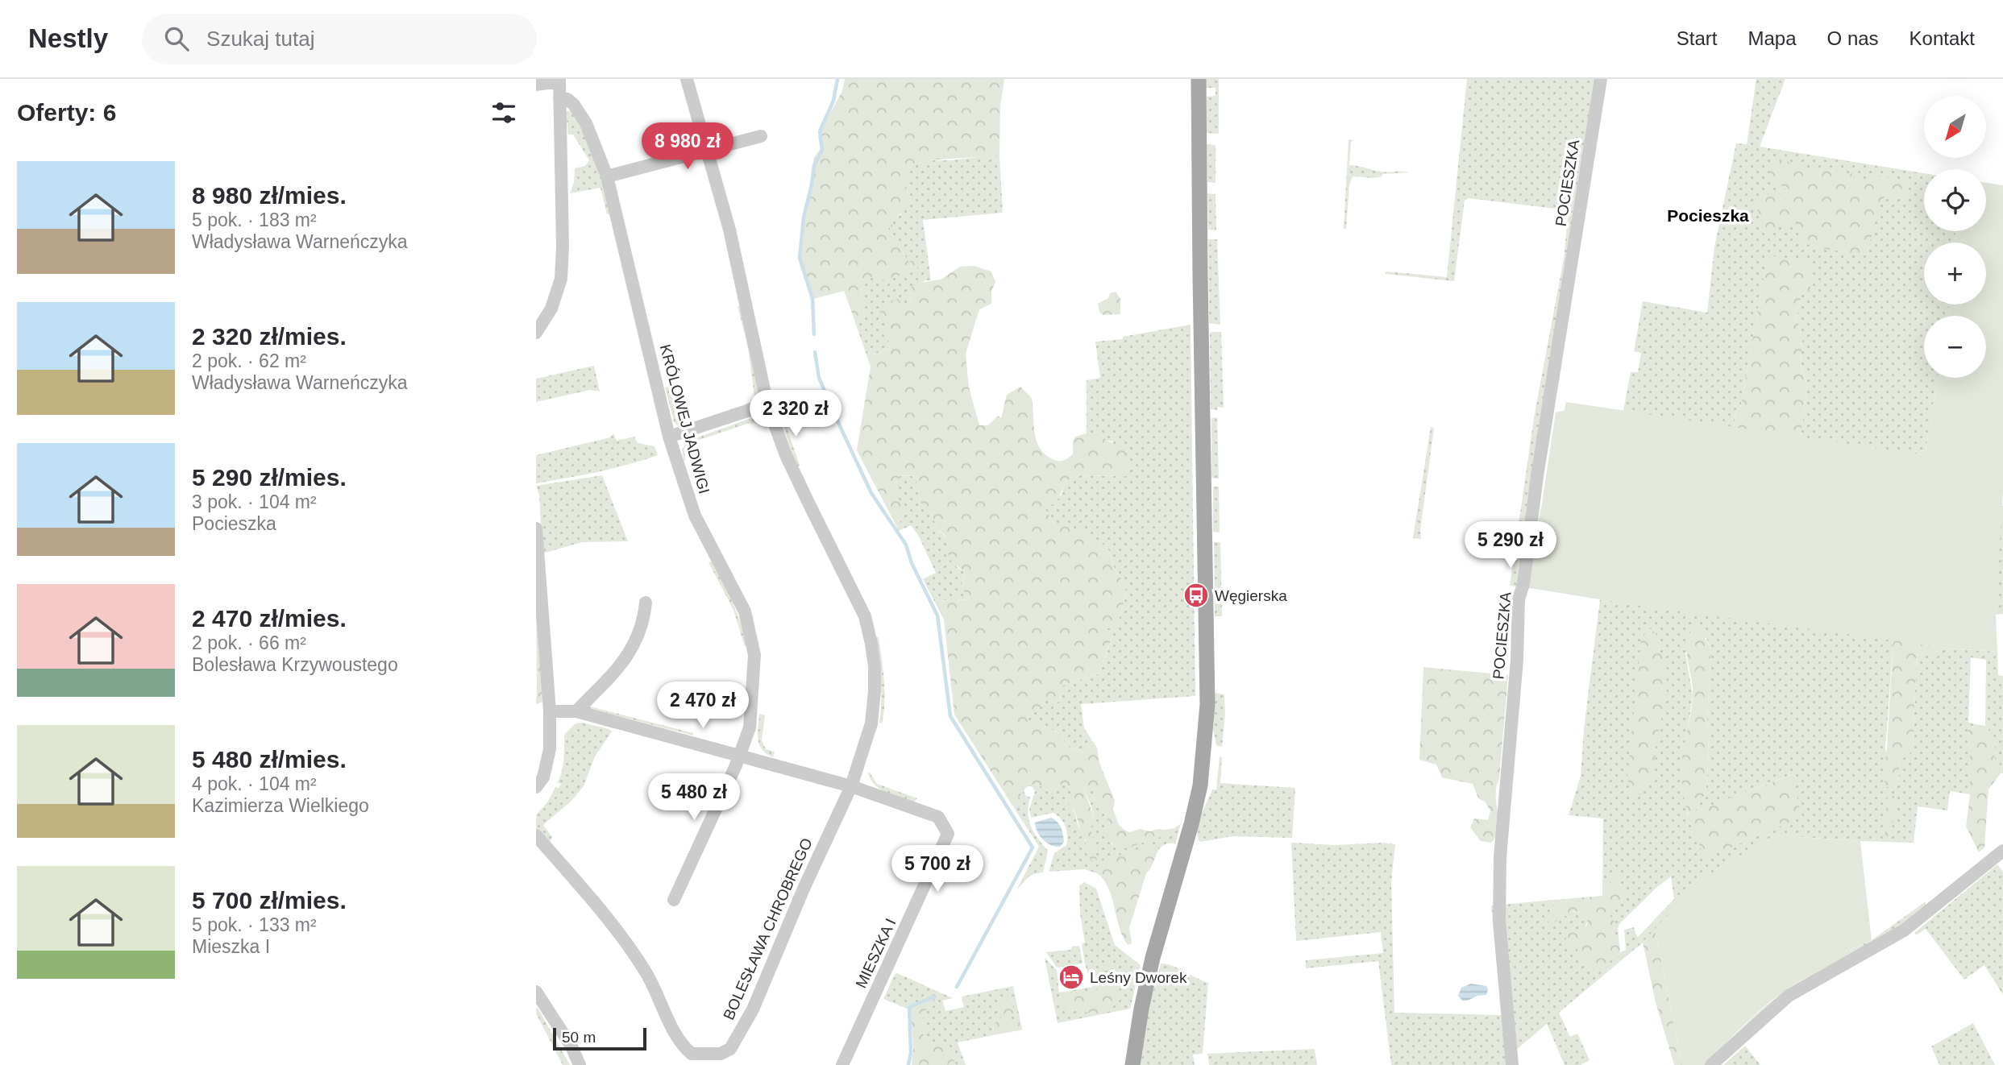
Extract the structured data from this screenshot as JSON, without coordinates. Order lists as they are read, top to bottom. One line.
{"streets":{"street":["POCIESZKA","KRÓLOWEJ JADWIGI","BOLESŁAWA CHROBREGO","MIESZKA I"]},"crossings":[["BOLESŁAWA CHROBREGO","MIESZKA I"]],"districts":["Pocieszka"],"places":{"bus stop":["Węgierska"],"hotel":["Leśny Dworek"]},"scale_bar":"50 m","north":"bottom left","page":{"header":"Nestly","search":"Szukaj tutaj","nav":["Start","Mapa","O nas","Kontakt"],"heading":"Oferty: 6","map_buttons":["+","−"],"price":["8 980 zł","2 320 zł","5 290 zł","2 470 zł","5 480 zł","5 700 zł"],"list":[{"name":"8 980 zł/mies.","note":"5 pok. · 183 m² · Władysława Warneńczyka"},{"name":"2 320 zł/mies.","note":"2 pok. · 62 m² · Władysława Warneńczyka"},{"name":"5 290 zł/mies.","note":"3 pok. · 104 m² · Pocieszka"},{"name":"2 470 zł/mies.","note":"2 pok. · 66 m² · Bolesława Krzywoustego"},{"name":"5 480 zł/mies.","note":"4 pok. · 104 m² · Kazimierza Wielkiego"},{"name":"5 700 zł/mies.","note":"5 pok. · 133 m² · Mieszka I"}],"scale":"50 m"}}
